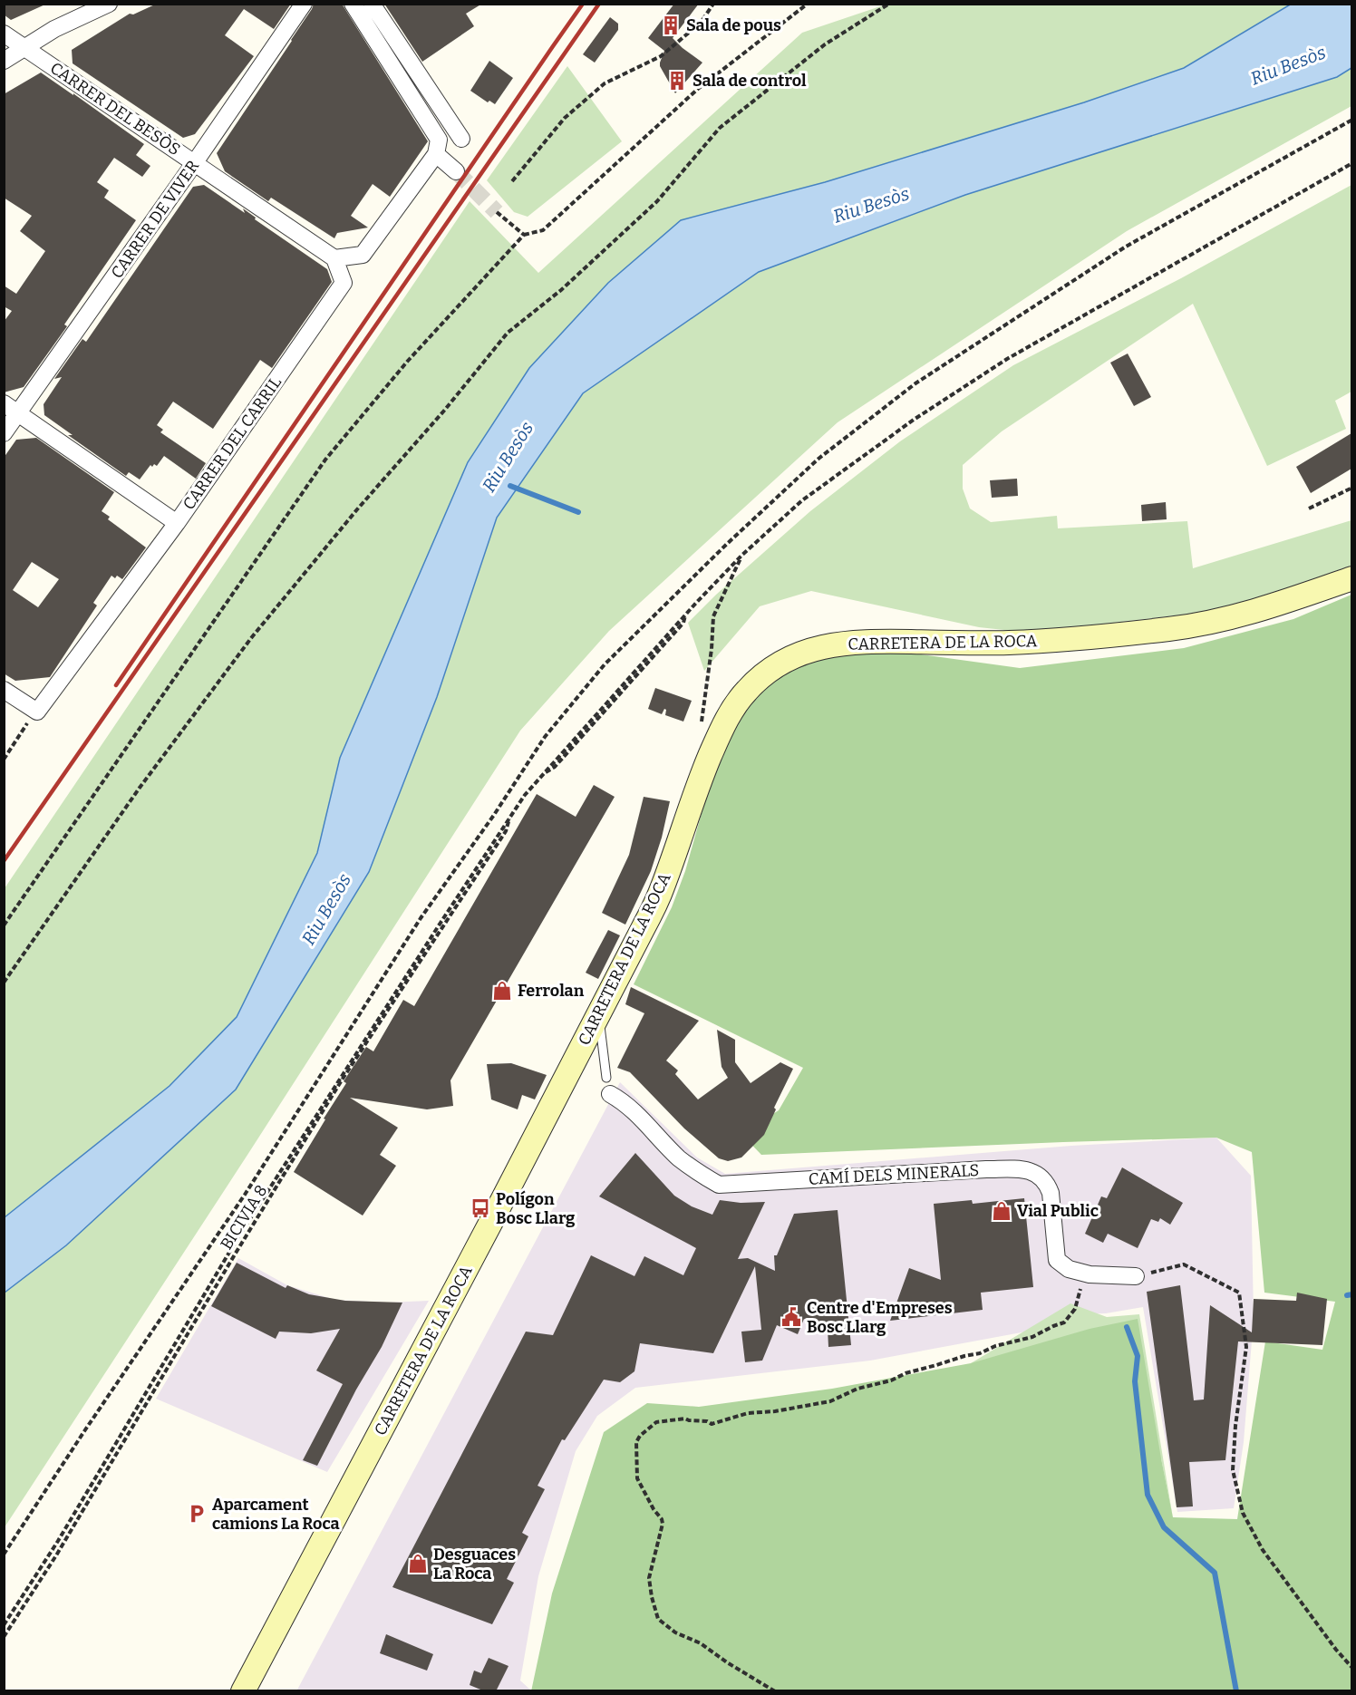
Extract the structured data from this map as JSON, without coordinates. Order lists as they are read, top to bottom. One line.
{"streets":{"street":["CARRER DEL BESÒS","CARRER DE VIVER","CARRER DEL CARRIL","CARRETERA DE LA ROCA","CAMÍ DELS MINERALS"],"path":["BICIVIA 8"]},"crossings":[["CARRER DEL BESÒS","CARRER DE VIVER"],["CARRER DEL BESÒS","CARRER DEL CARRIL"]],"water":["Riu Besòs"],"places":{"building":["Sala de pous","Sala de control"],"shop":["Ferrolan","Vial Public","Desguaces La Roca"],"bus stop":["Polígon Bosc Llarg"],"public building":["Centre d'Empreses Bosc Llarg"],"parking":["Aparcament camions La Roca"]}}
